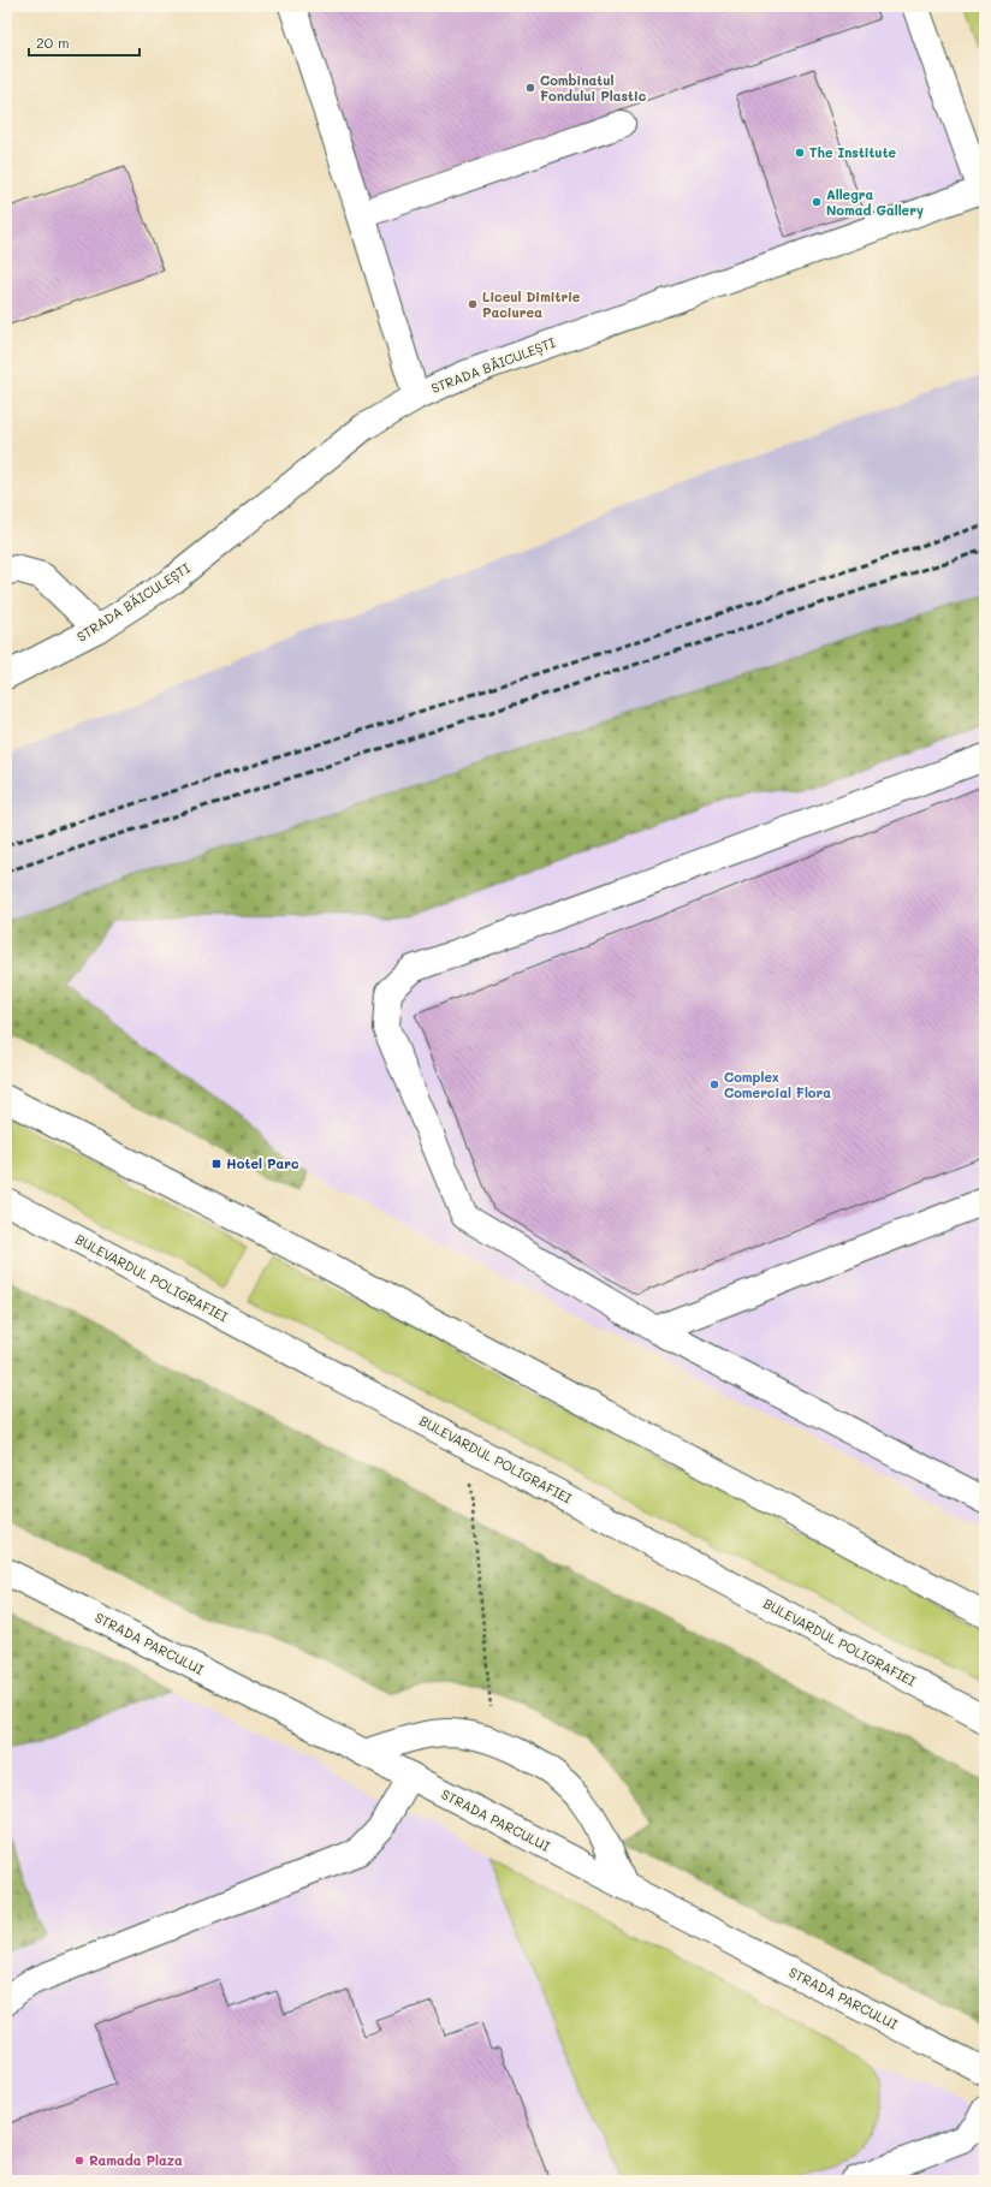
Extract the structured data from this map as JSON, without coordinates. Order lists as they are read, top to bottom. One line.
{"streets":{"street":["STRADA BĂICULEȘTI","BULEVARDUL POLIGRAFIEI","STRADA PARCULUI"]},"places":{"other":["Combinatul Fondului Plastic","The Institute","Allegra Nomad Gallery","Liceul Dimitrie Paciurea","Complex Comercial Flora","Ramada Plaza"],"transit":["Hotel Parc"]},"scale_bar":"20 m"}
